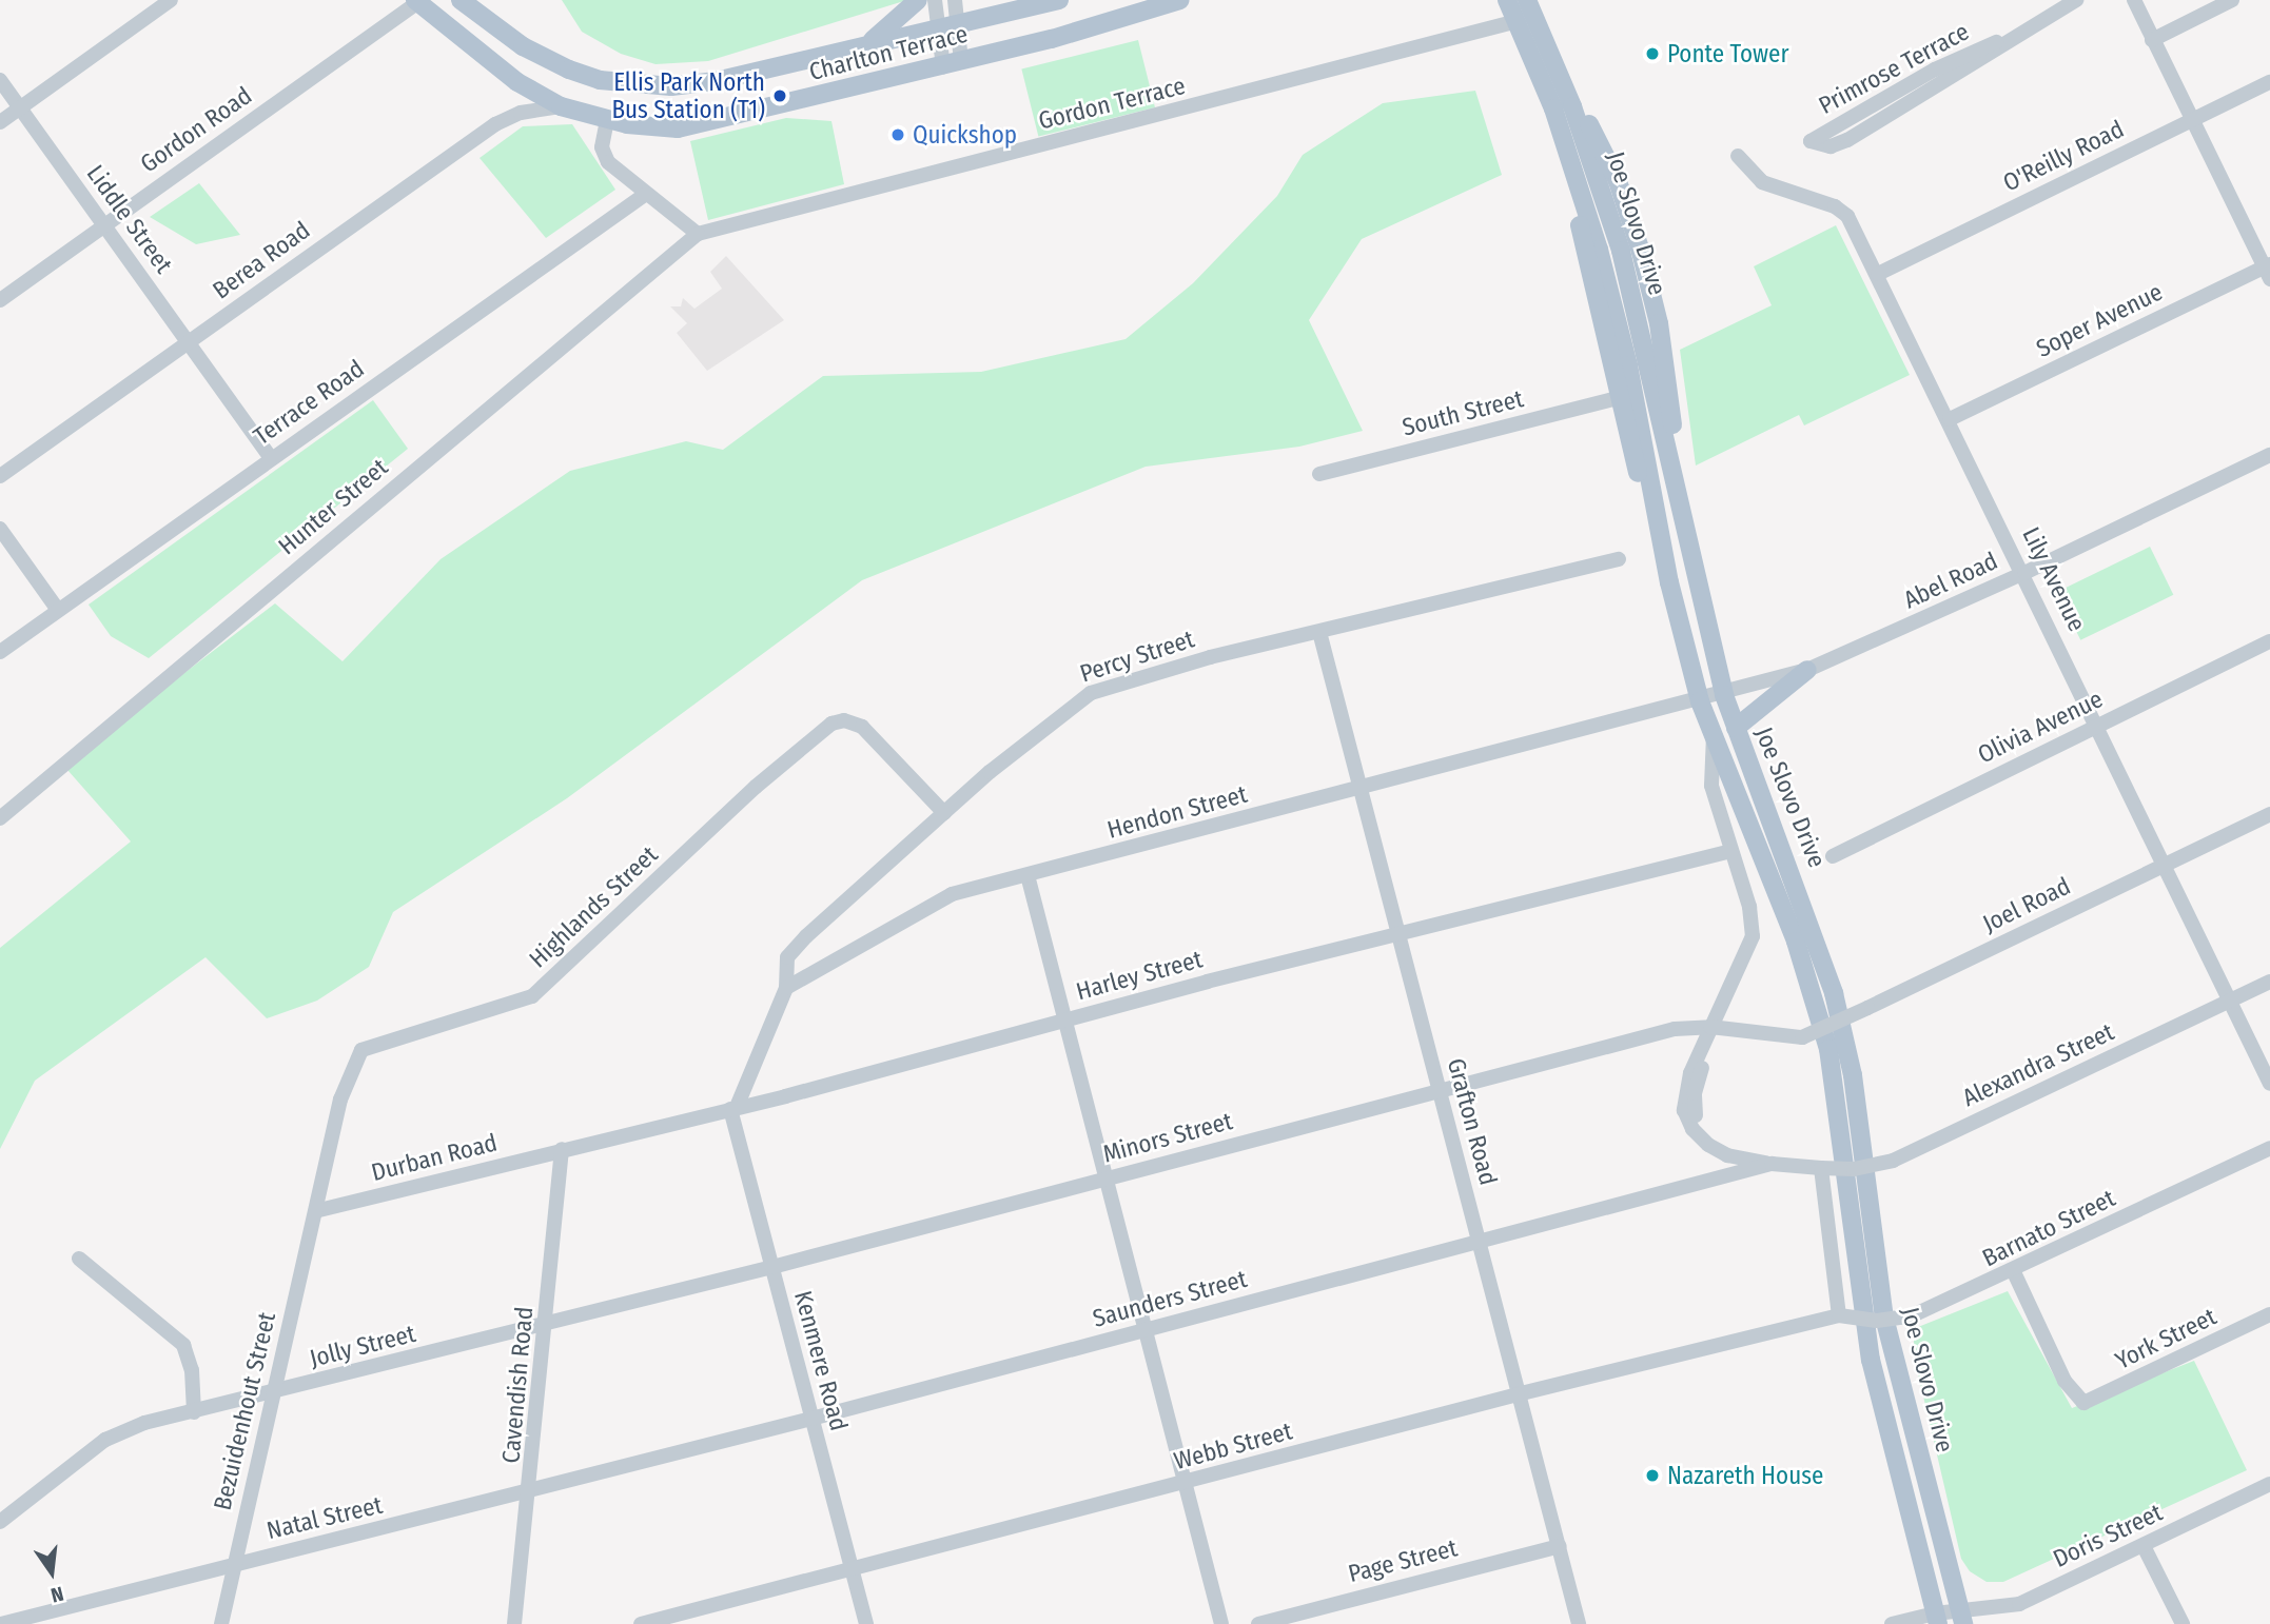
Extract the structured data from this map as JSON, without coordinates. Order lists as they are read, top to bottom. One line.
{"streets":{"main road":["Charlton Terrace","Joe Slovo Drive"],"street":["Primrose Terrace","Gordon Terrace","Gordon Road","O'Reilly Road","Liddle Street","Berea Road","Soper Avenue","Terrace Road","South Street","Hunter Street","Lily Avenue","Abel Road","Percy Street","Olivia Avenue","Hendon Street","Joel Road","Highlands Street","Harley Street","Alexandra Street","Grafton Road","Minors Street","Durban Road","Barnato Street","Saunders Street","York Street","Jolly Street","Kenmere Road","Cavendish Road","Bezuidenhout Street","Webb Street","Natal Street","Doris Street","Page Street"]},"crossings":[["Charlton Terrace","Gordon Road"],["Charlton Terrace","Berea Road"],["Gordon Terrace","Hunter Street"],["Gordon Road","Liddle Street"],["O'Reilly Road","Lily Avenue"],["Liddle Street","Berea Road"],["Liddle Street","Terrace Road"],["Joe Slovo Drive","South Street"],["Joe Slovo Drive","Abel Road"],["Joe Slovo Drive","Hendon Street"],["Joe Slovo Drive","Doris Street"],["Soper Avenue","Lily Avenue"],["Lily Avenue","Abel Road"],["Lily Avenue","Olivia Avenue"],["Lily Avenue","Joel Road"],["Lily Avenue","Alexandra Street"],["Abel Road","Hendon Street"],["Percy Street","Hendon Street"],["Percy Street","Highlands Street"],["Percy Street","Grafton Road"],["Hendon Street","Grafton Road"],["Joel Road","Minors Street"],["Highlands Street","Durban Road"],["Highlands Street","Bezuidenhout Street"],["Harley Street","Grafton Road"],["Harley Street","Durban Road"],["Harley Street","Kenmere Road"],["Harley Street","Cavendish Road"],["Alexandra Street","Saunders Street"],["Grafton Road","Minors Street"],["Grafton Road","Saunders Street"],["Grafton Road","Webb Street"],["Grafton Road","Page Street"],["Minors Street","Jolly Street"],["Minors Street","Kenmere Road"],["Minors Street","Cavendish Road"],["Durban Road","Cavendish Road"],["Durban Road","Bezuidenhout Street"],["Barnato Street","York Street"],["Barnato Street","Webb Street"],["Saunders Street","Kenmere Road"],["Saunders Street","Cavendish Road"],["Saunders Street","Natal Street"],["Jolly Street","Cavendish Road"],["Jolly Street","Bezuidenhout Street"],["Kenmere Road","Webb Street"],["Cavendish Road","Natal Street"],["Bezuidenhout Street","Natal Street"]],"places":["Ponte Tower","Ellis Park North Bus Station (T1)","Quickshop","Nazareth House"],"north":"bottom"}
